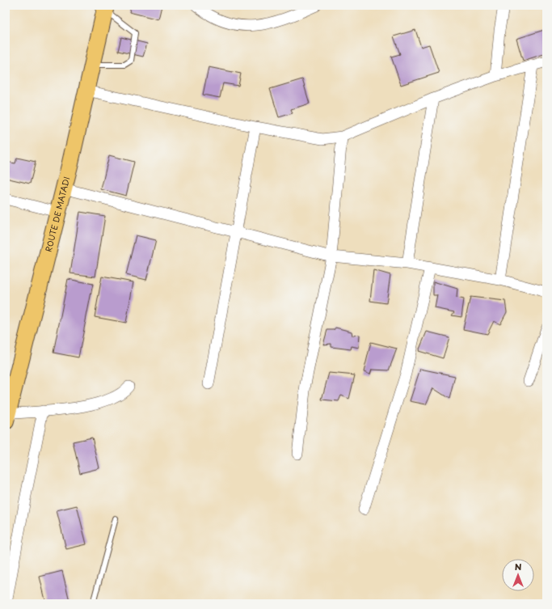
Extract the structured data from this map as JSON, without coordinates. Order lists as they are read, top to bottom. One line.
{"streets":{"main road":["ROUTE DE MATADI"]},"north":"top"}
